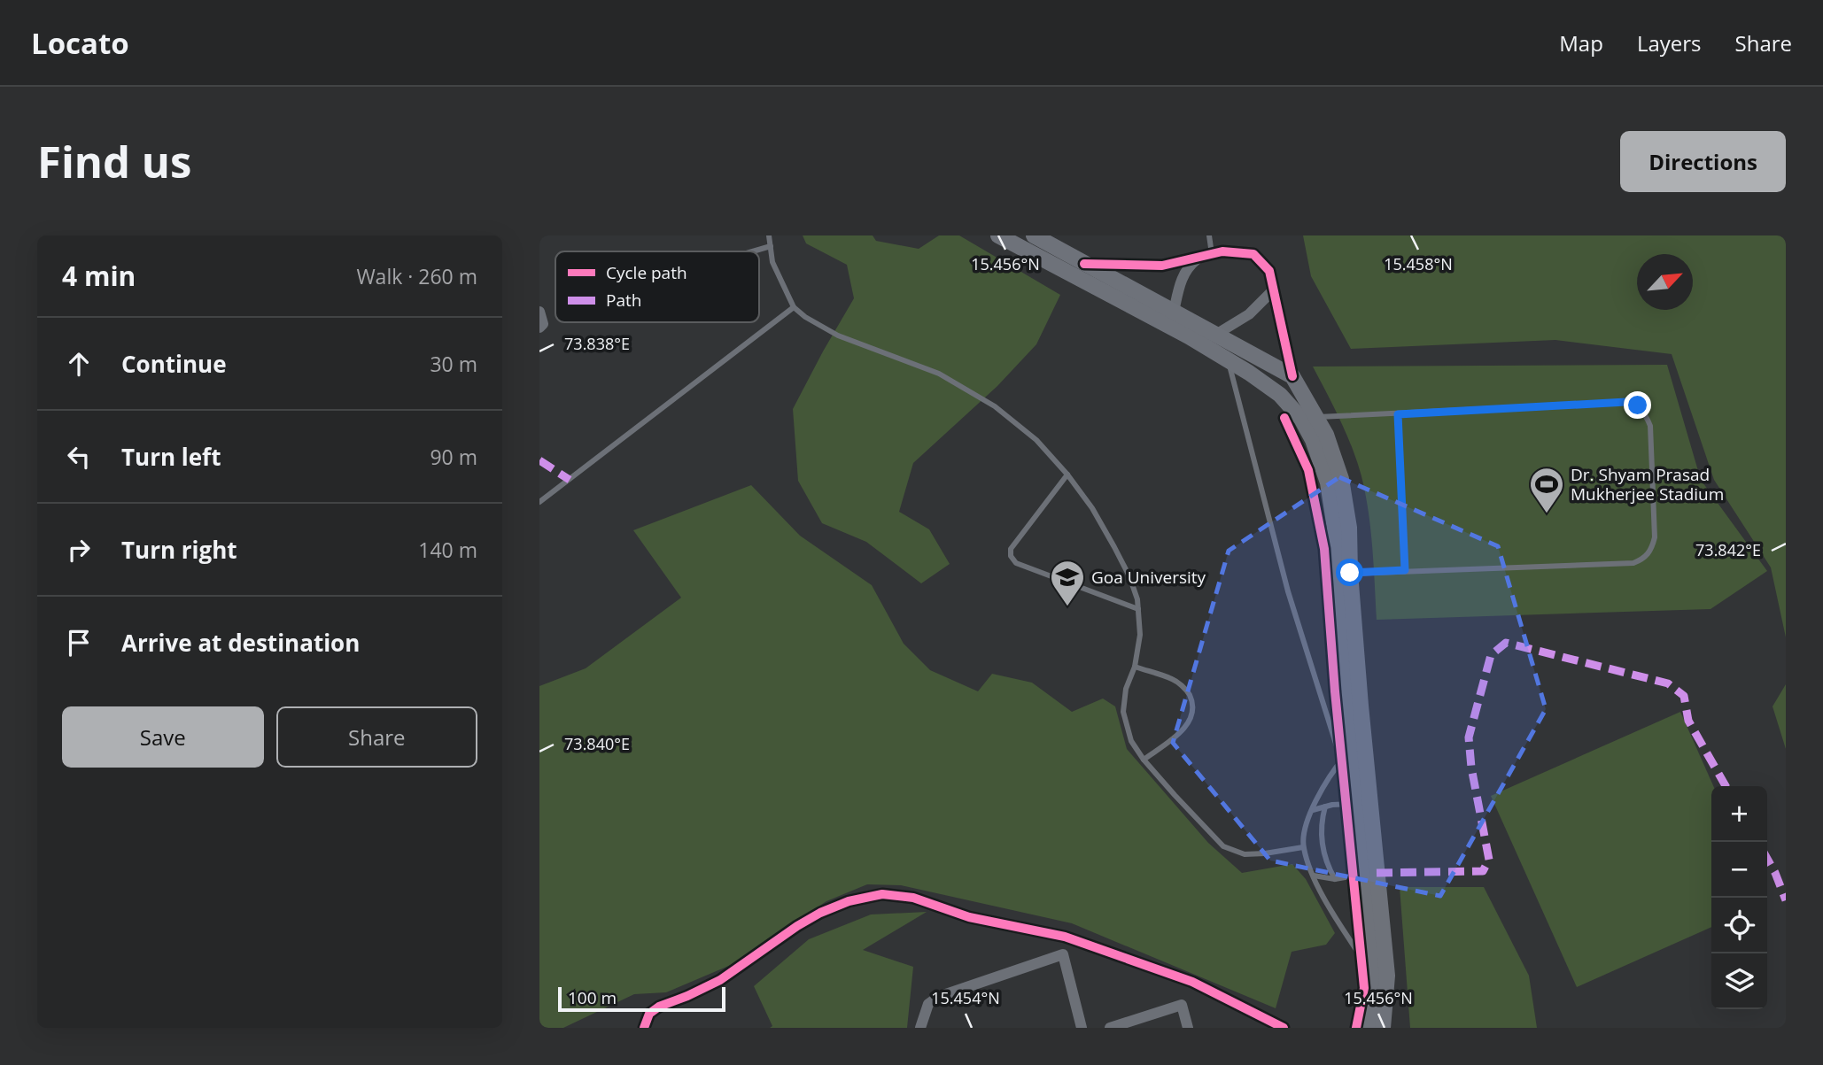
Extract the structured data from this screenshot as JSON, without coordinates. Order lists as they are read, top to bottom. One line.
{"places":{"sports":["Dr. Shyam Prasad Mukherjee Stadium"],"school or university":["Goa University"]},"legend":["Cycle path","Path"],"scale_bar":"100 m","north":"top right","page":{"header":"Locato","nav":["Map","Layers","Share"],"buttons":["Directions",["Save","Share"]],"title":"Find us","heading":["4 min","Walk · 260 m"],"list":[["Continue","30 m"],["Turn left","90 m"],["Turn right","140 m"],"Arrive at destination"],"map_buttons":["+","−"],"scale":"100 m"},"coordinates":["15.456°N","15.458°N","73.838°E","73.842°E","73.840°E","15.454°N"]}
